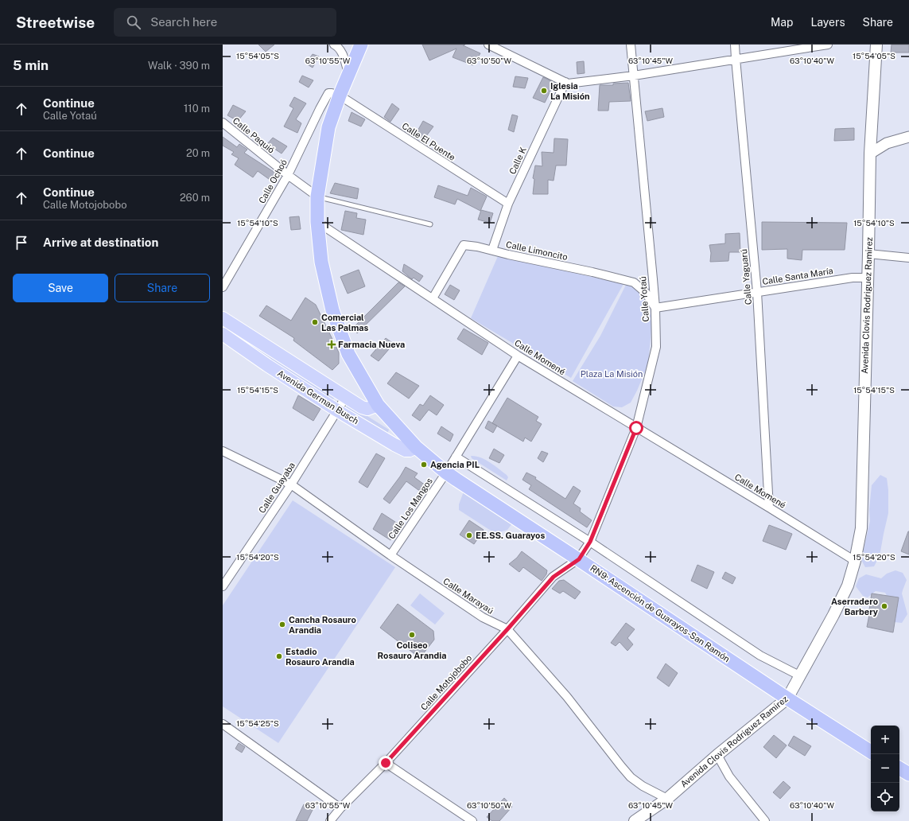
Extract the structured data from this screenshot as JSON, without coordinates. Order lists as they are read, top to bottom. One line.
{"streets":{"highway":["RN9: Ascención de Guarayos-San Ramón"],"main road":["Avenida Clovis Rodriguez Ramirez","Avenida German Busch"],"street":["Calle Paquió","Calle El Puente","Calle K","Calle Ochoó","Calle Limoncito","Calle Santa María","Calle Yaguarú","Calle Yotaú","Calle Momené","Calle Guayaba","Calle Los Mangos","Calle Marayaú","Calle Motojobobo"]},"crossings":[["Calle Paquió","Calle Ochoó"],["Calle Paquió","RN9: Ascención de Guarayos-San Ramón"],["Calle El Puente","Calle K"],["Calle El Puente","Calle Ochoó"],["Calle El Puente","RN9: Ascención de Guarayos-San Ramón"],["Calle K","Calle Limoncito"],["Calle Ochoó","RN9: Ascención de Guarayos-San Ramón"],["Calle Limoncito","Calle Santa María"],["Calle Limoncito","Calle Yotaú"],["Calle Limoncito","Calle Momené"],["Calle Santa María","Calle Yaguarú"],["Calle Santa María","Calle Yotaú"],["Calle Santa María","Avenida Clovis Rodriguez Ramirez"],["Calle Yaguarú","Calle Momené"],["Calle Yotaú","Calle Momené"],["Calle Yotaú","RN9: Ascención de Guarayos-San Ramón"],["Calle Yotaú","Calle Motojobobo"],["Avenida Clovis Rodriguez Ramirez","Calle Momené"],["Avenida Clovis Rodriguez Ramirez","Calle Marayaú"],["Avenida Clovis Rodriguez Ramirez","RN9: Ascención de Guarayos-San Ramón"],["Calle Momené","Calle Los Mangos"],["Calle Momené","RN9: Ascención de Guarayos-San Ramón"],["Avenida German Busch","Calle Guayaba"],["Avenida German Busch","RN9: Ascención de Guarayos-San Ramón"],["Calle Guayaba","Calle Marayaú"],["Calle Los Mangos","Calle Marayaú"],["Calle Los Mangos","RN9: Ascención de Guarayos-San Ramón"],["Calle Marayaú","Calle Motojobobo"],["RN9: Ascención de Guarayos-San Ramón","Calle Motojobobo"]],"parks":["Plaza La Misión"],"places":{"other":["Iglesia La Misión","Comercial Las Palmas","Agencia PIL","EE.SS. Guarayos","Aserradero Barbery","Cancha Rosauro Arandia","Coliseo Rosauro Arandia","Estadio Rosauro Arandia"],"health":["Farmacia Nueva"]},"page":{"header":"Streetwise","search":"Search here","nav":["Map","Layers","Share"],"heading":["5 min","Walk · 390 m"],"list":[["Continue","Calle Yotaú","110 m"],["Continue","20 m"],["Continue","Calle Motojobobo","260 m"],"Arrive at destination"],"buttons":["Save","Share"],"map_buttons":["+","−"]},"coordinates":["15°54'05\"S","63°10'55\"W","63°10'50\"W","63°10'45\"W","63°10'40\"W","15°54'10\"S","15°54'15\"S","15°54'20\"S","15°54'25\"S"]}
